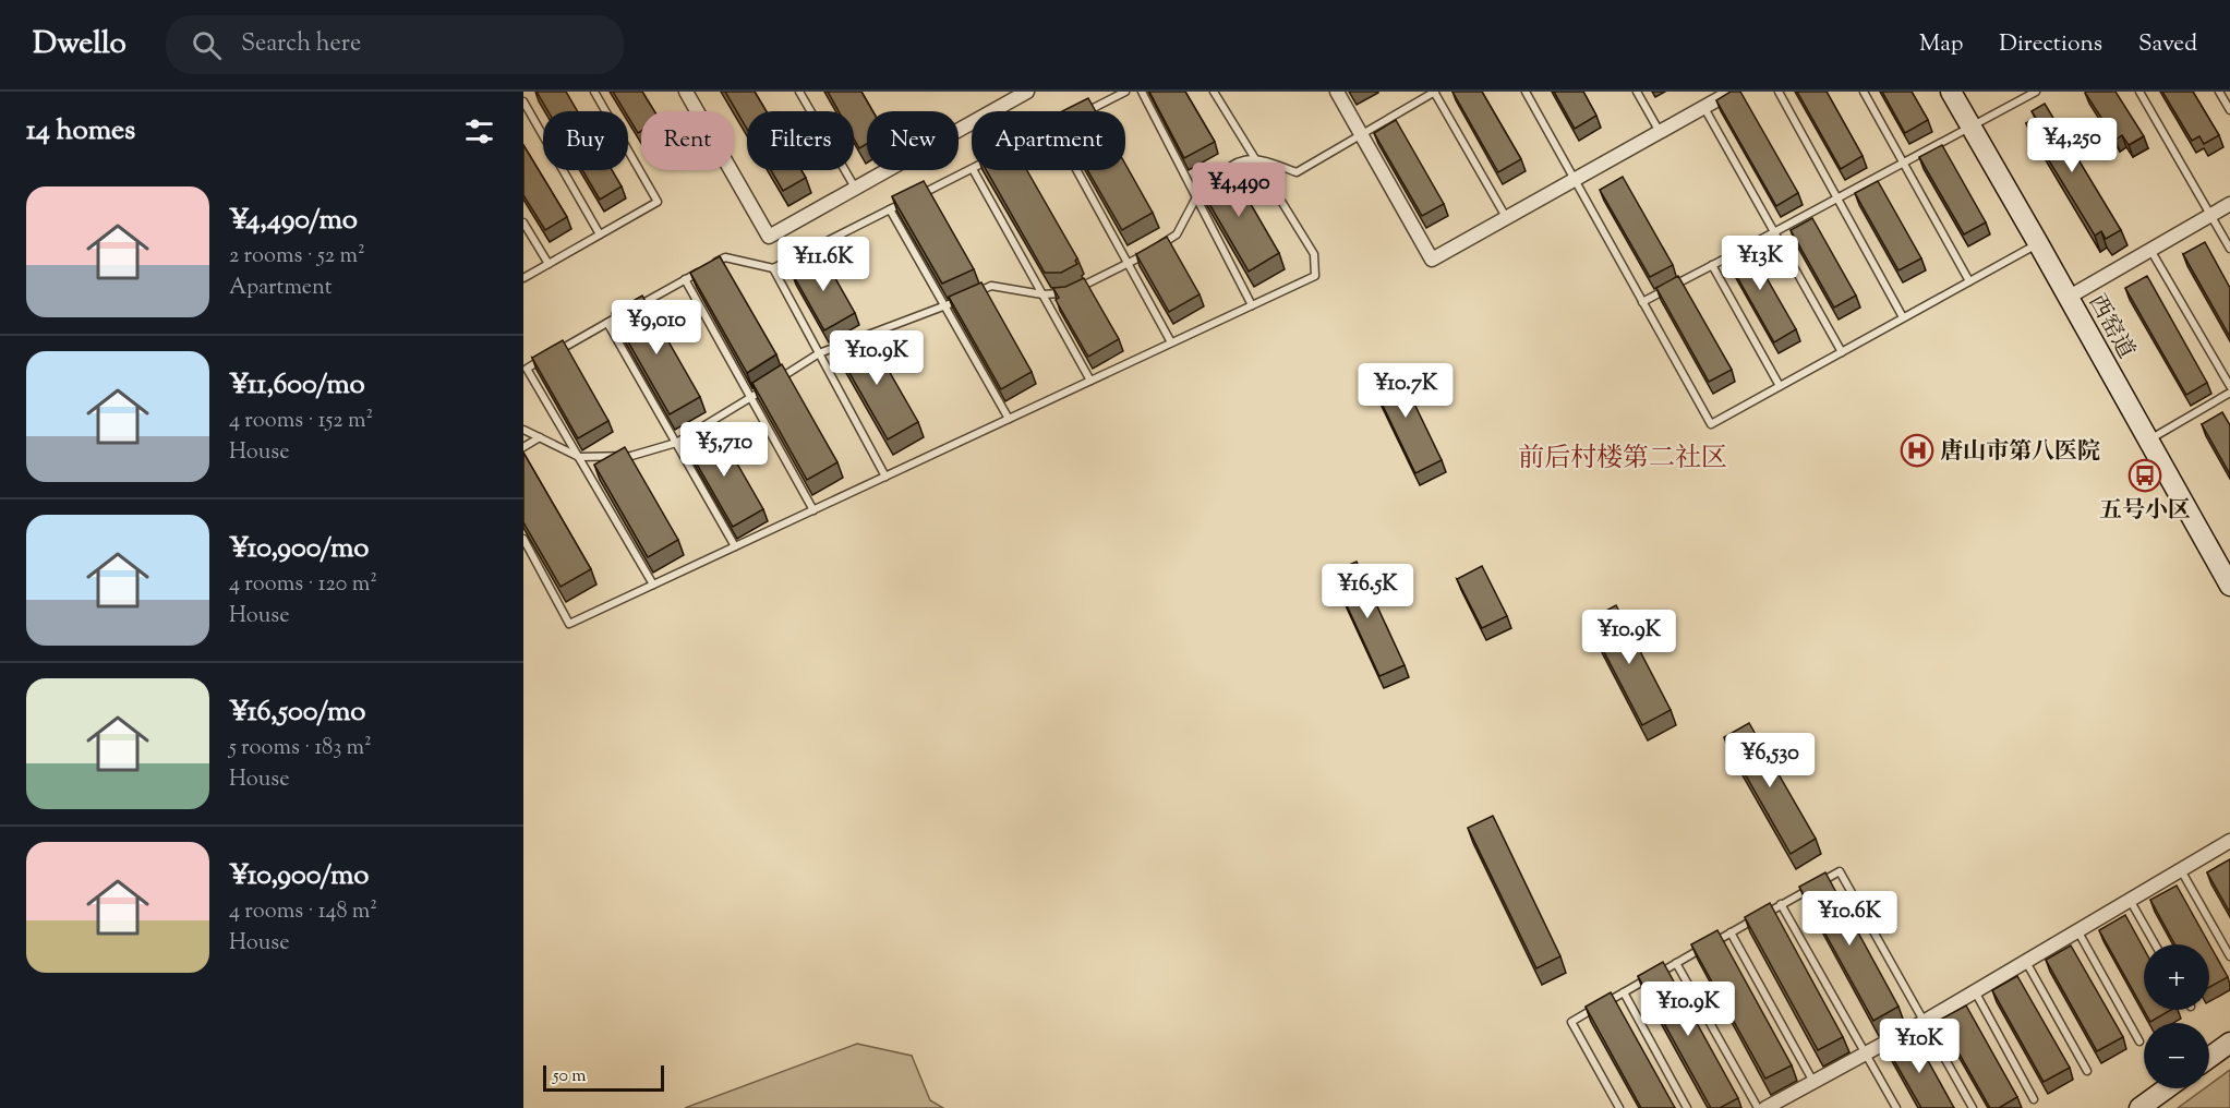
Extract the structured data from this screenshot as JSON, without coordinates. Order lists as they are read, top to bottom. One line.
{"streets":{"street":["西窑道"]},"districts":["前后村楼第二社区"],"places":{"hospital":["唐山市第八医院"],"bus stop":["五号小区"]},"scale_bar":"50 m","page":{"header":"Dwello","search":"Search here","nav":["Map","Directions","Saved"],"heading":"14 homes","chip":["Buy","Rent","Filters","New","Apartment"],"price":["¥4,250","¥4,490","¥13K","¥11.6K","¥9,010","¥10.9K","¥10.7K","¥5,710","¥16.5K","¥10.9K","¥6,530","¥10.6K","¥10.9K","¥10K"],"list":[{"name":"¥4,490/mo","note":"2 rooms · 52 m² · Apartment"},{"name":"¥11,600/mo","note":"4 rooms · 152 m² · House"},{"name":"¥10,900/mo","note":"4 rooms · 120 m² · House"},{"name":"¥16,500/mo","note":"5 rooms · 183 m² · House"},{"name":"¥10,900/mo","note":"4 rooms · 148 m² · House"}],"map_buttons":["+","−"],"scale":"50 m"}}
